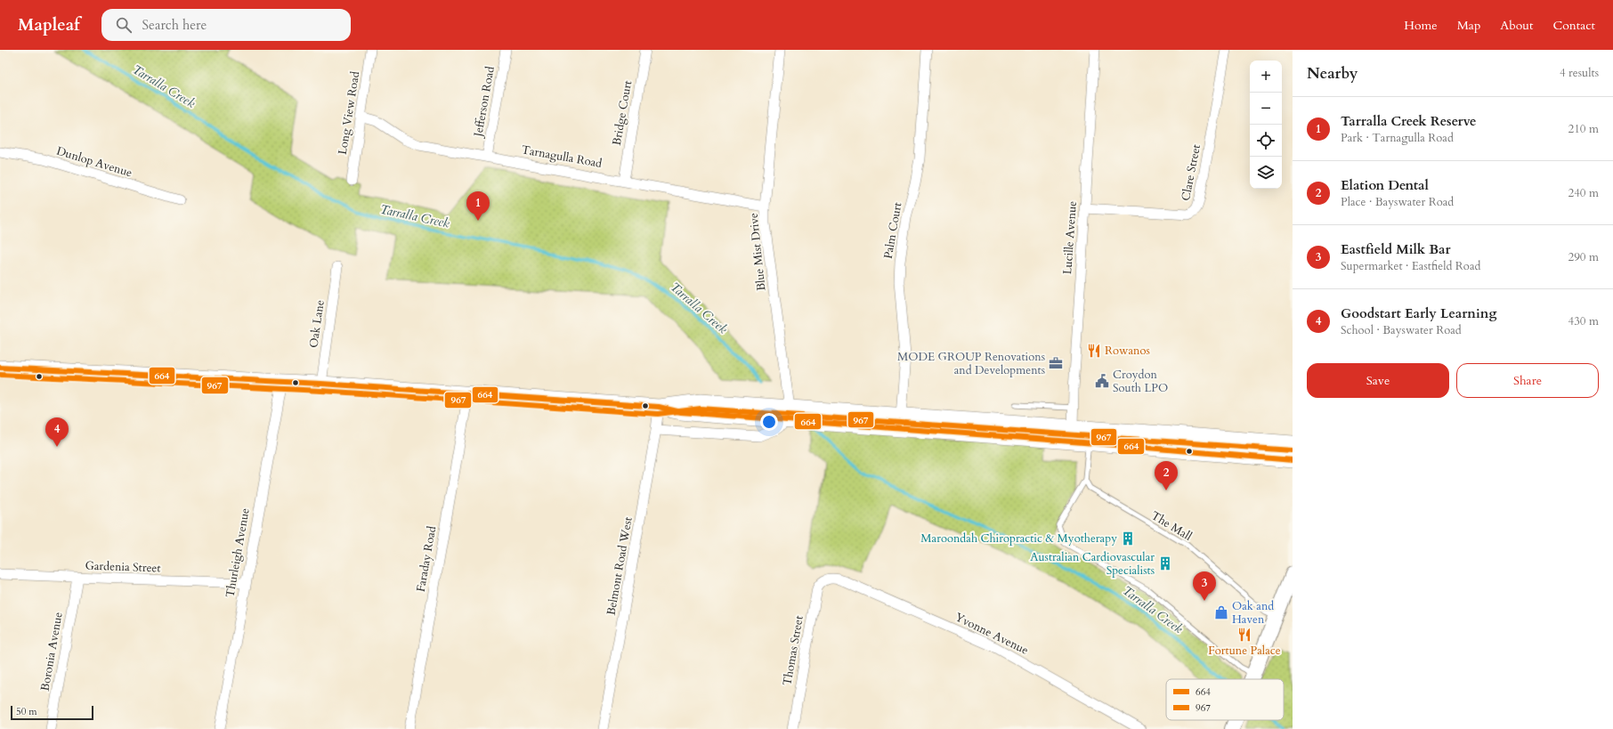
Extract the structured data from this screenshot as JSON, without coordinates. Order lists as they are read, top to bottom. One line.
{"streets":{"street":["Jefferson Road","Long View Road","Bridge Court","Tarnagulla Road","Dunlop Avenue","Clare Street","Palm Court","Lucille Avenue","Blue Mist Drive","Oak Lane","Thurleigh Avenue","Faraday Road","Belmont Road West","Gardenia Street","Yvonne Avenue","Thomas Street","Boronia Avenue"],"lane":["The Mall"]},"crossings":[["Jefferson Road","Tarnagulla Road"],["Long View Road","Tarnagulla Road"],["Bridge Court","Tarnagulla Road"],["Tarnagulla Road","Blue Mist Drive"],["Clare Street","Lucille Avenue"],["Thurleigh Avenue","Gardenia Street"],["Gardenia Street","Boronia Avenue"],["Yvonne Avenue","Thomas Street"]],"water":["Tarralla Creek"],"places":{"restaurant":["Rowanos","Fortune Palace"],"office":["MODE GROUP Renovations and Developments"],"public building":["Croydon South LPO"],"building":["Maroondah Chiropractic & Myotherapy","Australian Cardiovascular Specialists"],"shop":["Oak and Haven"]},"lines":["transit line 664","transit line 967"],"legend":["664","967"],"scale_bar":"50 m","page":{"header":"Mapleaf","search":"Search here","nav":["Home","Map","About","Contact"],"heading":["Nearby","4 results"],"map_buttons":["+","−"],"list":[{"mark":"1","name":"Tarralla Creek Reserve","note":"Park · Tarnagulla Road","value":"210 m"},{"mark":"2","name":"Elation Dental","note":"Place · Bayswater Road","value":"240 m"},{"mark":"3","name":"Eastfield Milk Bar","note":"Supermarket · Eastfield Road","value":"290 m"},{"mark":"4","name":"Goodstart Early Learning","note":"School · Bayswater Road","value":"430 m"}],"pins":["1","4","2","3"],"buttons":["Save","Share"],"scale":"50 m"}}
